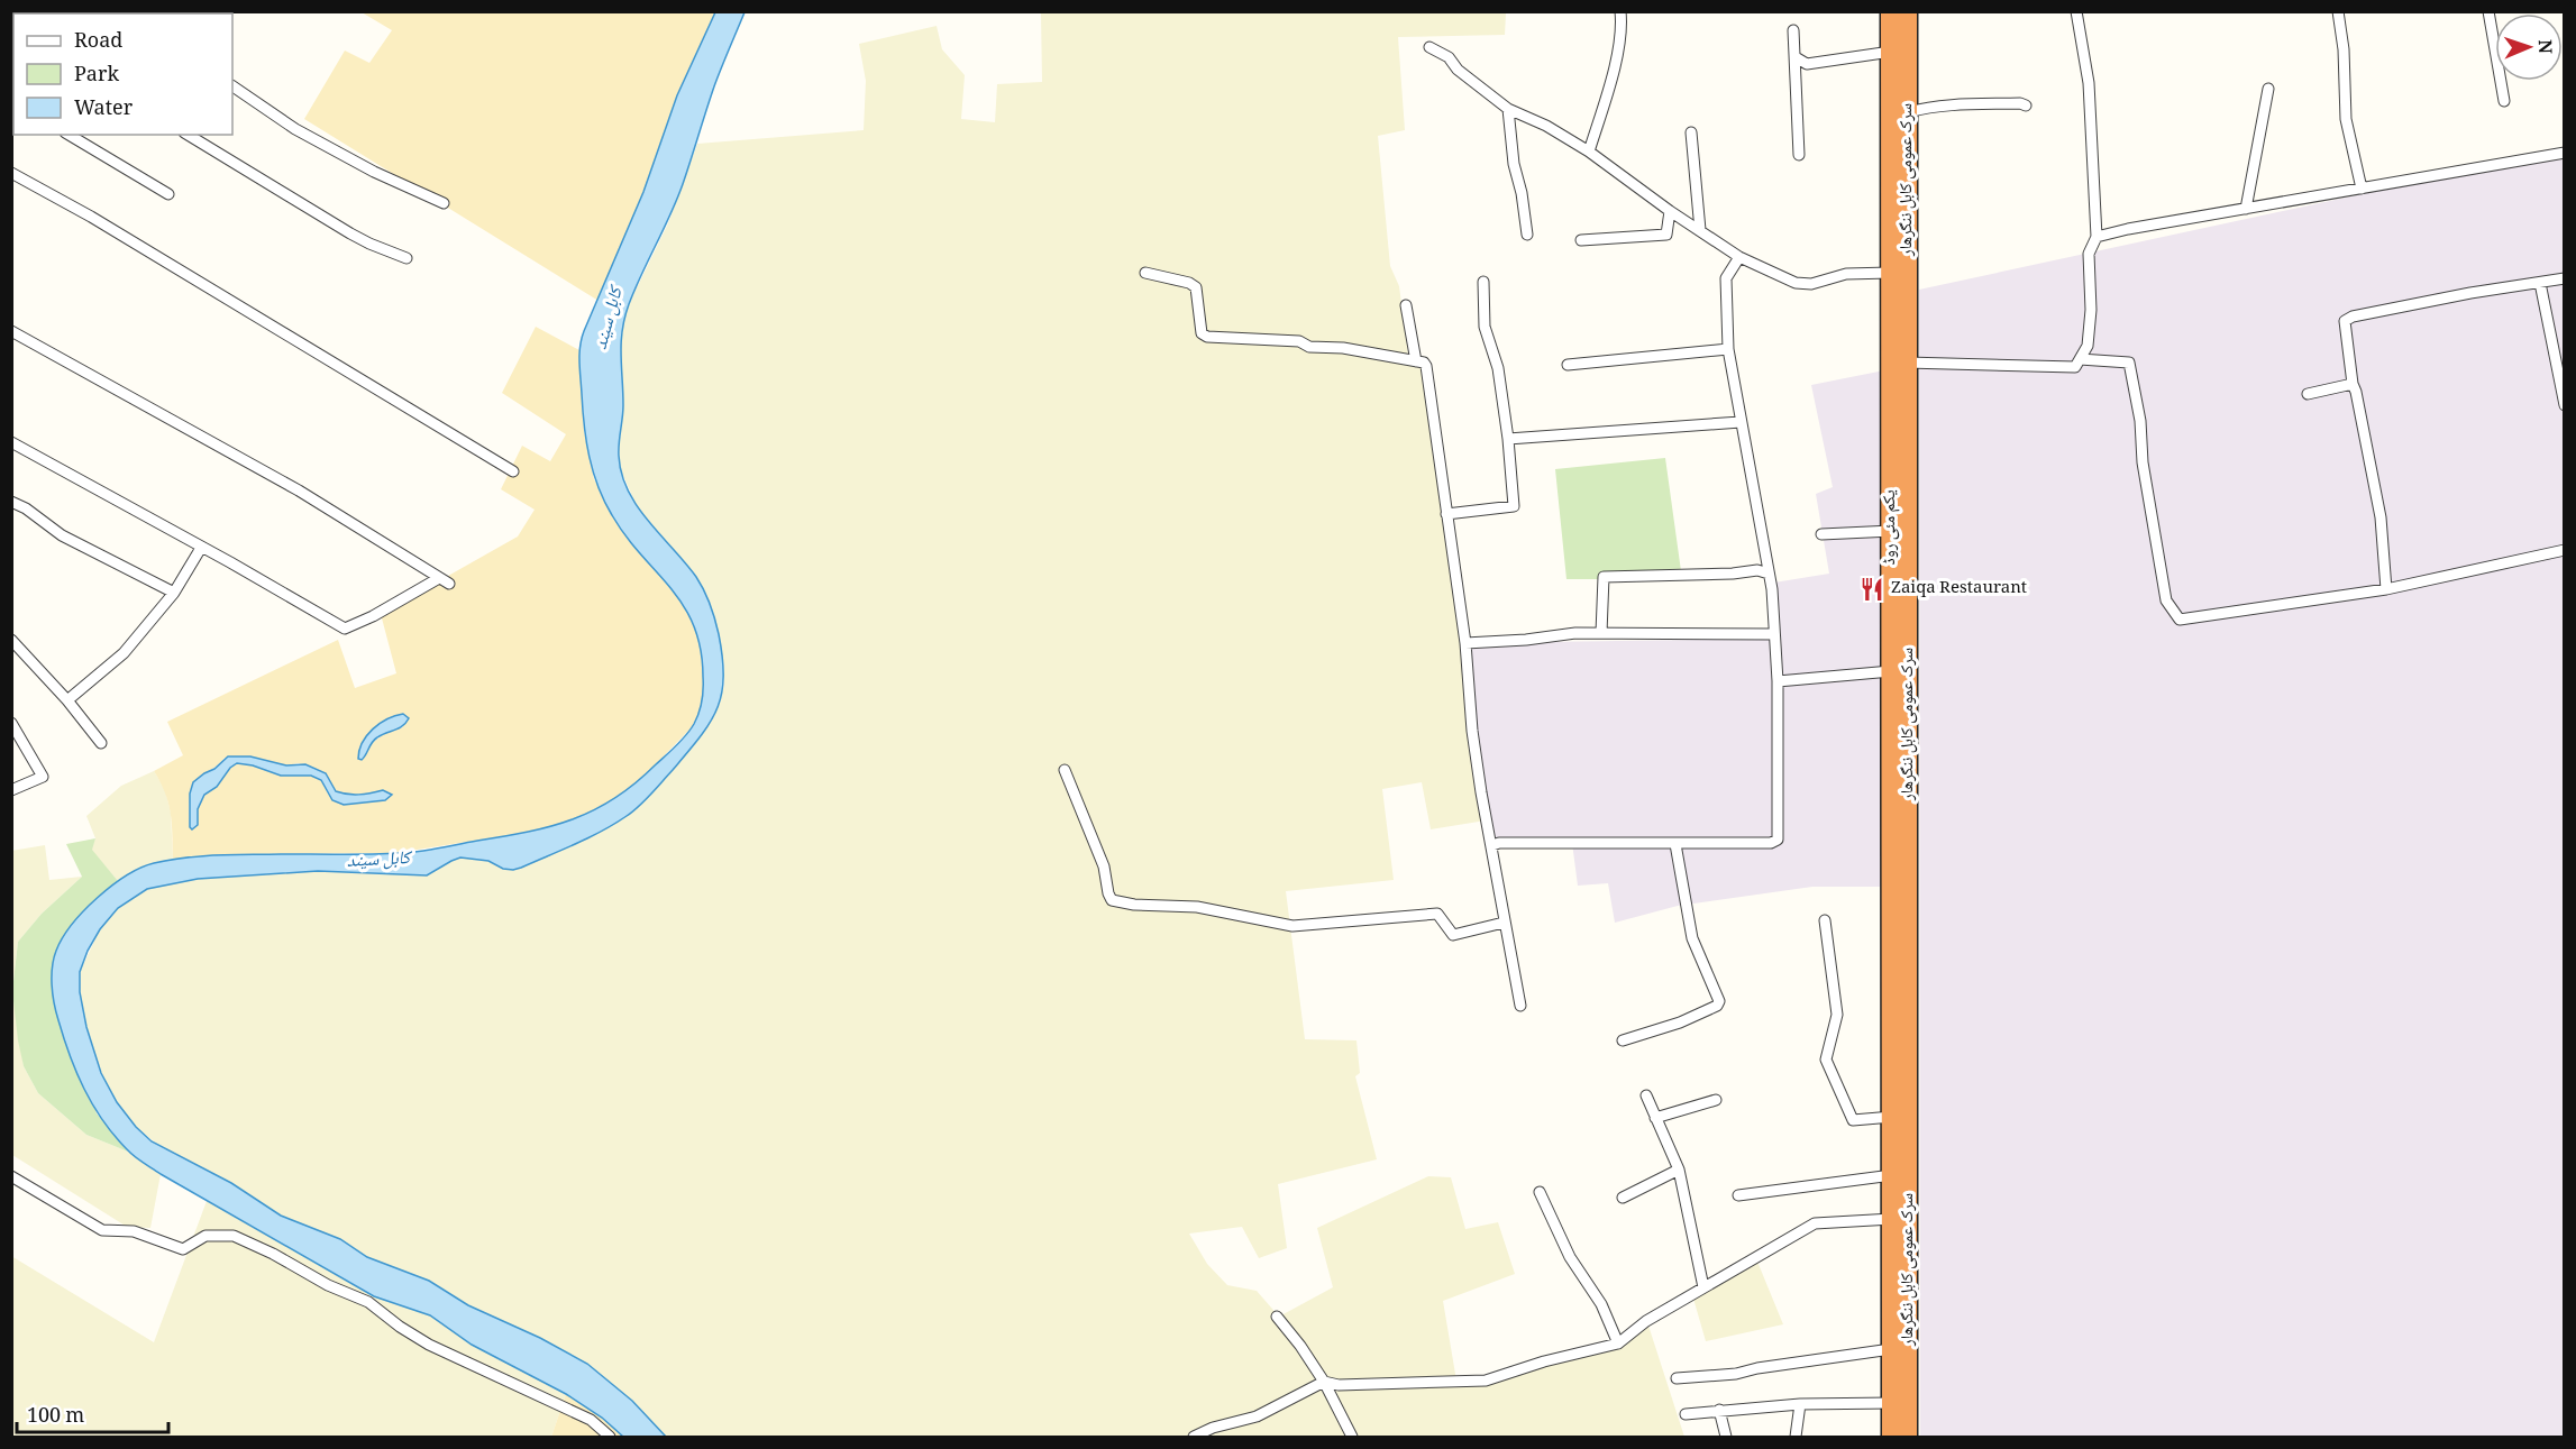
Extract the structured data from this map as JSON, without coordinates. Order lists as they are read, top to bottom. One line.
{"streets":{"highway":["سرک عمومی کابل ننگرهار","یکم مئی روڈ"]},"crossings":[["سرک عمومی کابل ننگرهار","یکم مئی روڈ"]],"water":["کابل سيند"],"places":{"restaurant":["Zaiqa Restaurant"]},"legend":["Road","Park","Water"],"scale_bar":"100 m","north":"right"}
